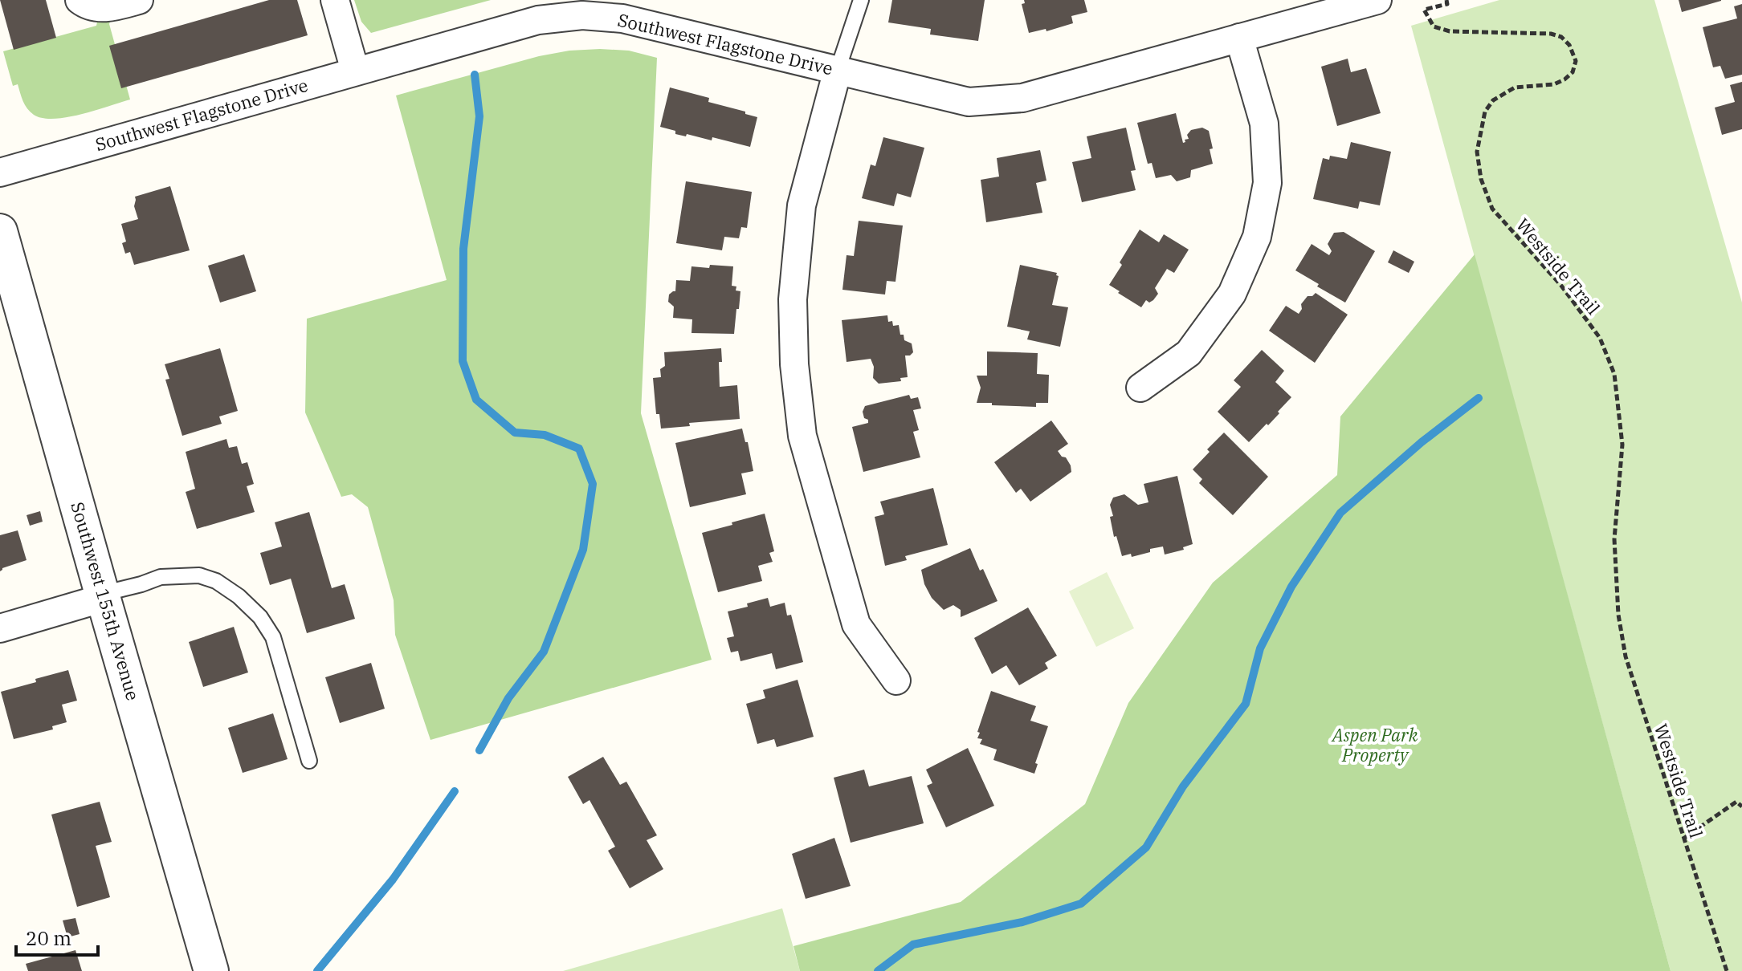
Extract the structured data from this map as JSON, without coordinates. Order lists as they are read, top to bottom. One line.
{"streets":{"street":["Southwest Flagstone Drive","Southwest 155th Avenue"],"path":["Westside Trail"]},"parks":["Aspen Park Property"],"scale_bar":"20 m"}
